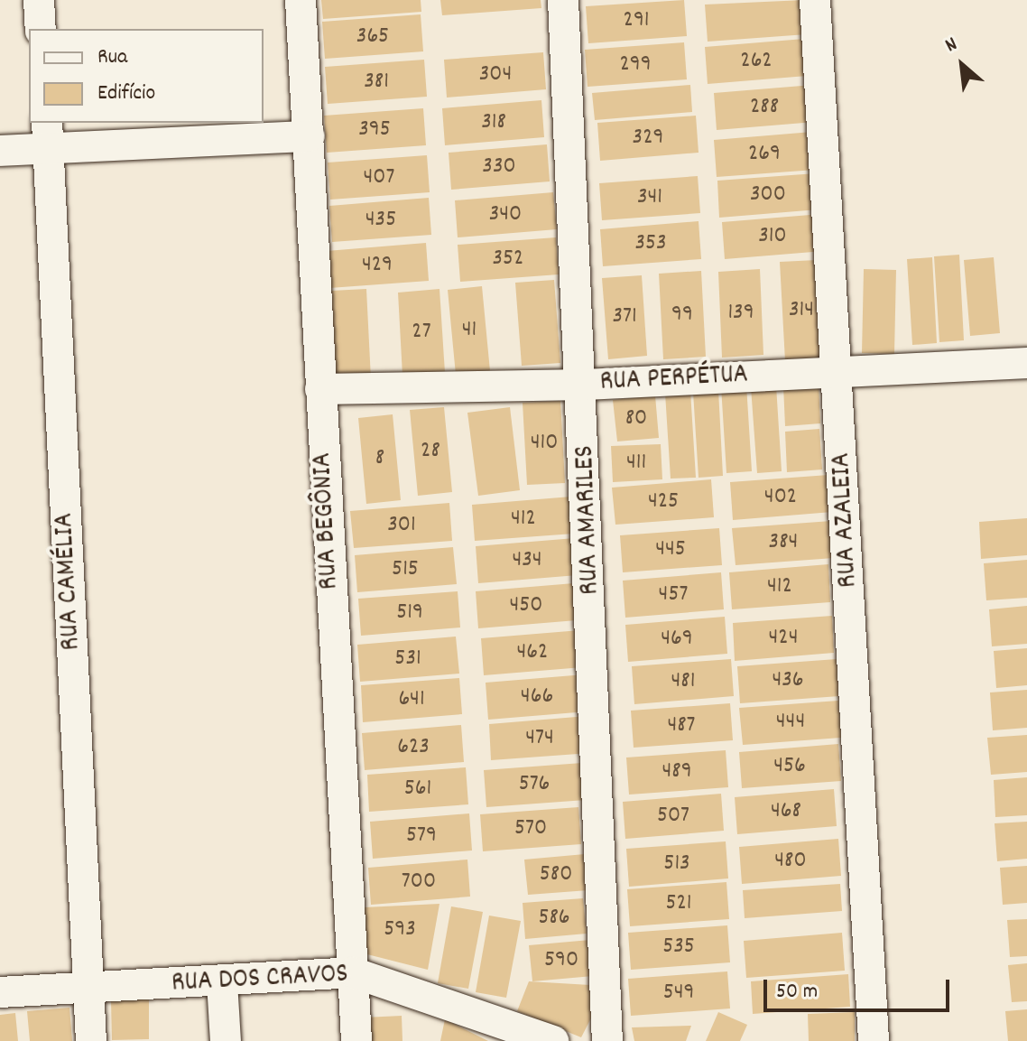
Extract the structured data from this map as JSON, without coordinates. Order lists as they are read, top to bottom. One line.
{"streets":{"street":["RUA PERPÉTUA","RUA AMARILES","RUA AZALEIA","RUA BEGÔNIA","RUA CAMÉLIA","RUA DOS CRAVOS"]},"crossings":[["RUA PERPÉTUA","RUA AMARILES"],["RUA PERPÉTUA","RUA AZALEIA"],["RUA PERPÉTUA","RUA BEGÔNIA"],["RUA BEGÔNIA","RUA DOS CRAVOS"],["RUA CAMÉLIA","RUA DOS CRAVOS"]],"house_numbers":["291","365","262","299","304","381","288","318","395","329","269","330","407","300","341","340","435","310","353","352","429","314","139","99","371","41","27","80","410","28","8","411","402","425","412","301","384","445","434","515","412","457","450","519","424","469","462","531","436","481","466","641","444","487","474","623","456","489","576","561","468","507","570","579","480","513","580","700","521","586","593","535","590","549"],"legend":["Rua","Edifício"],"scale_bar":"50 m","north":"top left"}
